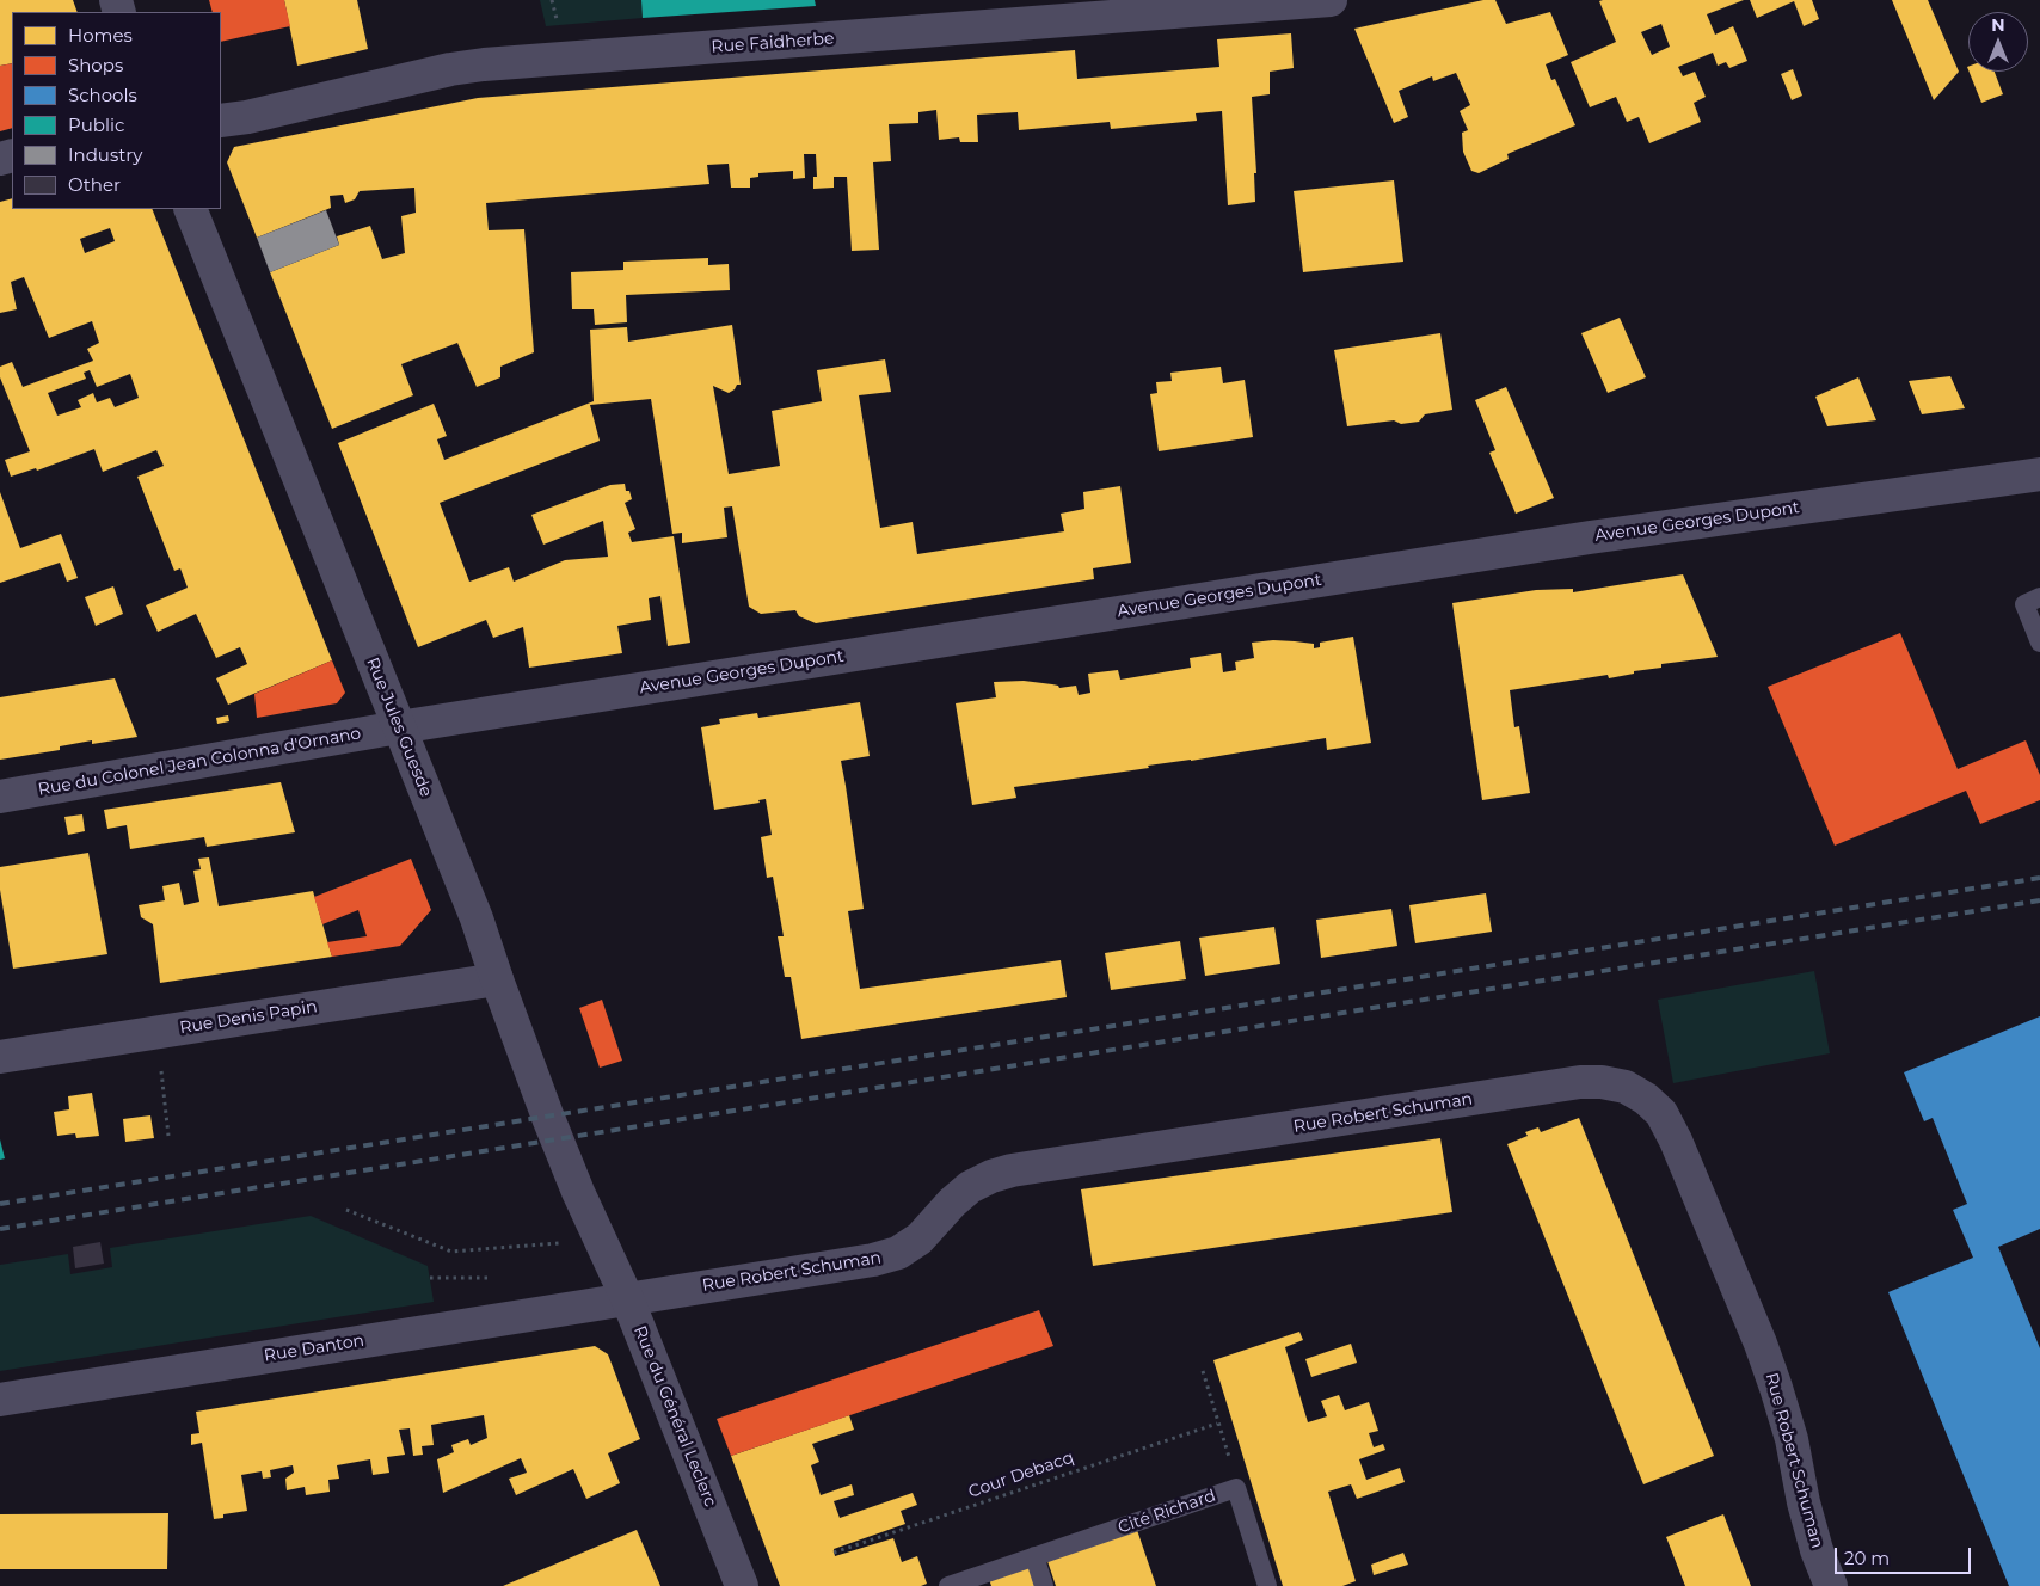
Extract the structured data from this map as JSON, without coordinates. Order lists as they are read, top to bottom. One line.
{"streets":{"street":["Rue Faidherbe","Avenue Georges Dupont","Rue Jules Guesde","Rue du Colonel Jean Colonna d'Ornano","Rue Denis Papin","Rue Robert Schuman","Rue Danton","Rue du Général Leclerc"],"lane":["Cité Richard"],"path":["Cour Debacq"]},"crossings":[["Avenue Georges Dupont","Rue Jules Guesde"],["Avenue Georges Dupont","Rue du Colonel Jean Colonna d'Ornano"],["Rue Jules Guesde","Rue du Colonel Jean Colonna d'Ornano"],["Rue Jules Guesde","Rue Denis Papin"],["Rue Jules Guesde","Rue du Général Leclerc"],["Rue Robert Schuman","Rue Danton"],["Rue Robert Schuman","Rue du Général Leclerc"],["Rue Danton","Rue du Général Leclerc"]],"legend":["Homes","Shops","Schools","Public","Industry","Other"],"scale_bar":"20 m","north":"top"}
